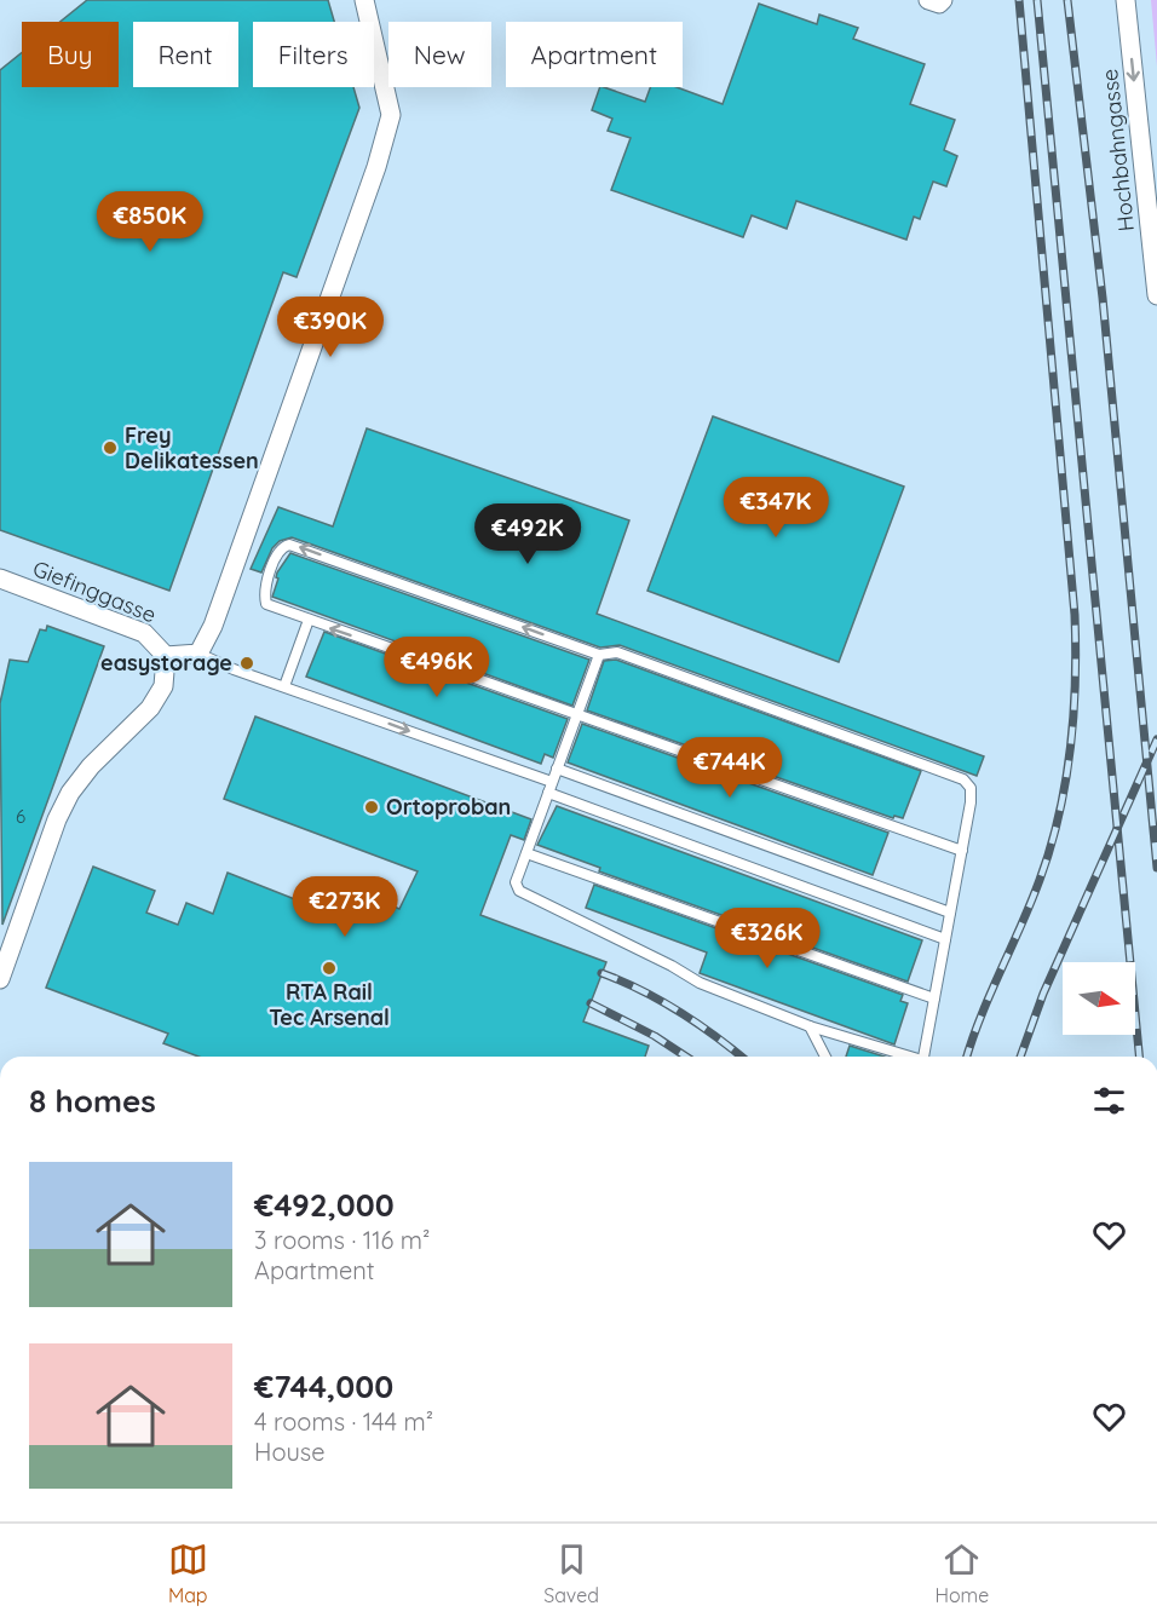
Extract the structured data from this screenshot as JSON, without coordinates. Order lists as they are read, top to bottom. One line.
{"streets":{"street":["Hochbahngasse","Giefinggasse"]},"one_way":["Hochbahngasse"],"places":["Frey Delikatessen","easystorage","Ortoproban","RTA Rail Tec Arsenal"],"house_numbers":["6"],"north":"right","page":{"chip":["Buy","Rent","Filters","New","Apartment"],"price":["€850K","€390K","€347K","€492K","€496K","€744K","€273K","€326K"],"heading":"8 homes","list":[{"name":"€492,000","note":"3 rooms · 116 m² · Apartment"},{"name":"€744,000","note":"4 rooms · 144 m² · House"}],"tabs":["Map","Saved","Home"]}}
